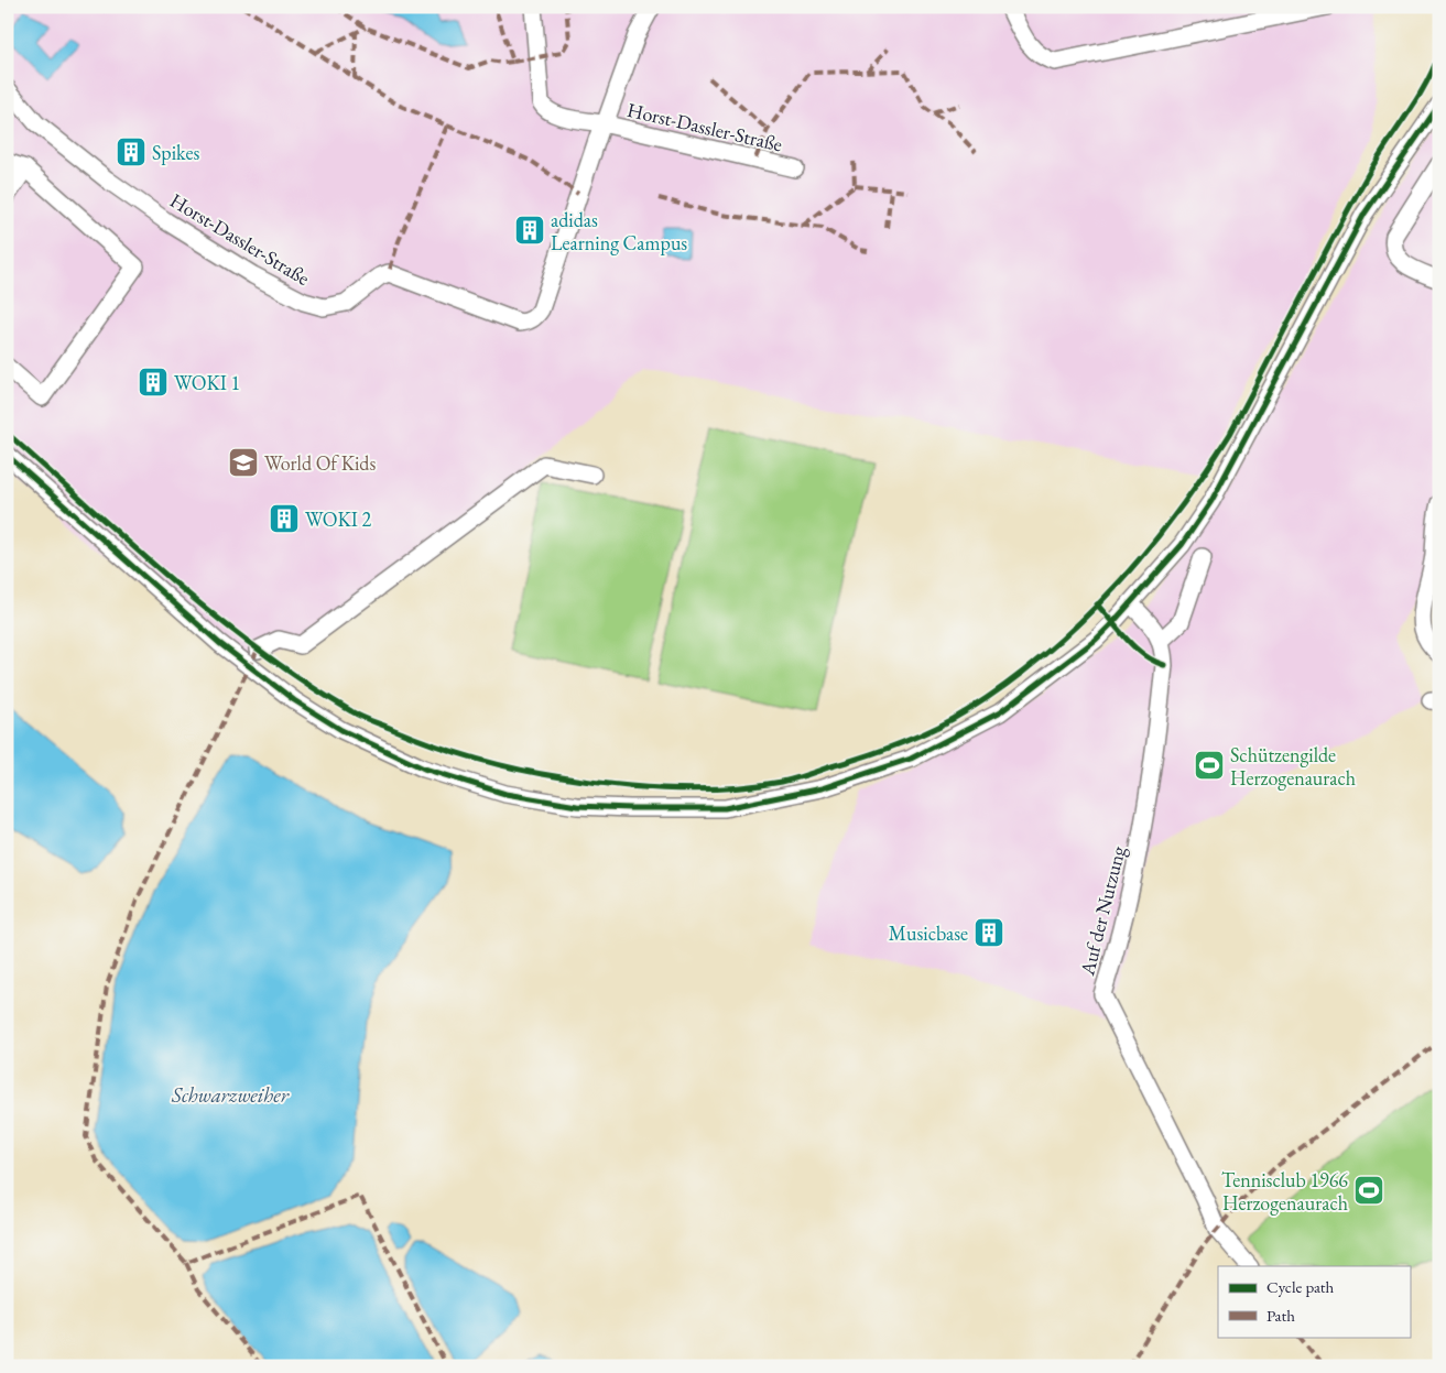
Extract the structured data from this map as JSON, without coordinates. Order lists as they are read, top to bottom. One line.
{"streets":{"street":["Horst-Dassler-Straße","Auf der Nutzung"]},"water":["Schwarzweiher"],"places":{"building":["Spikes","adidas Learning Campus","WOKI 1","WOKI 2","Musicbase"],"school or university":["World Of Kids"],"sports":["Schützengilde Herzogenaurach","Tennisclub 1966 Herzogenaurach"]},"legend":["Cycle path","Path"]}
